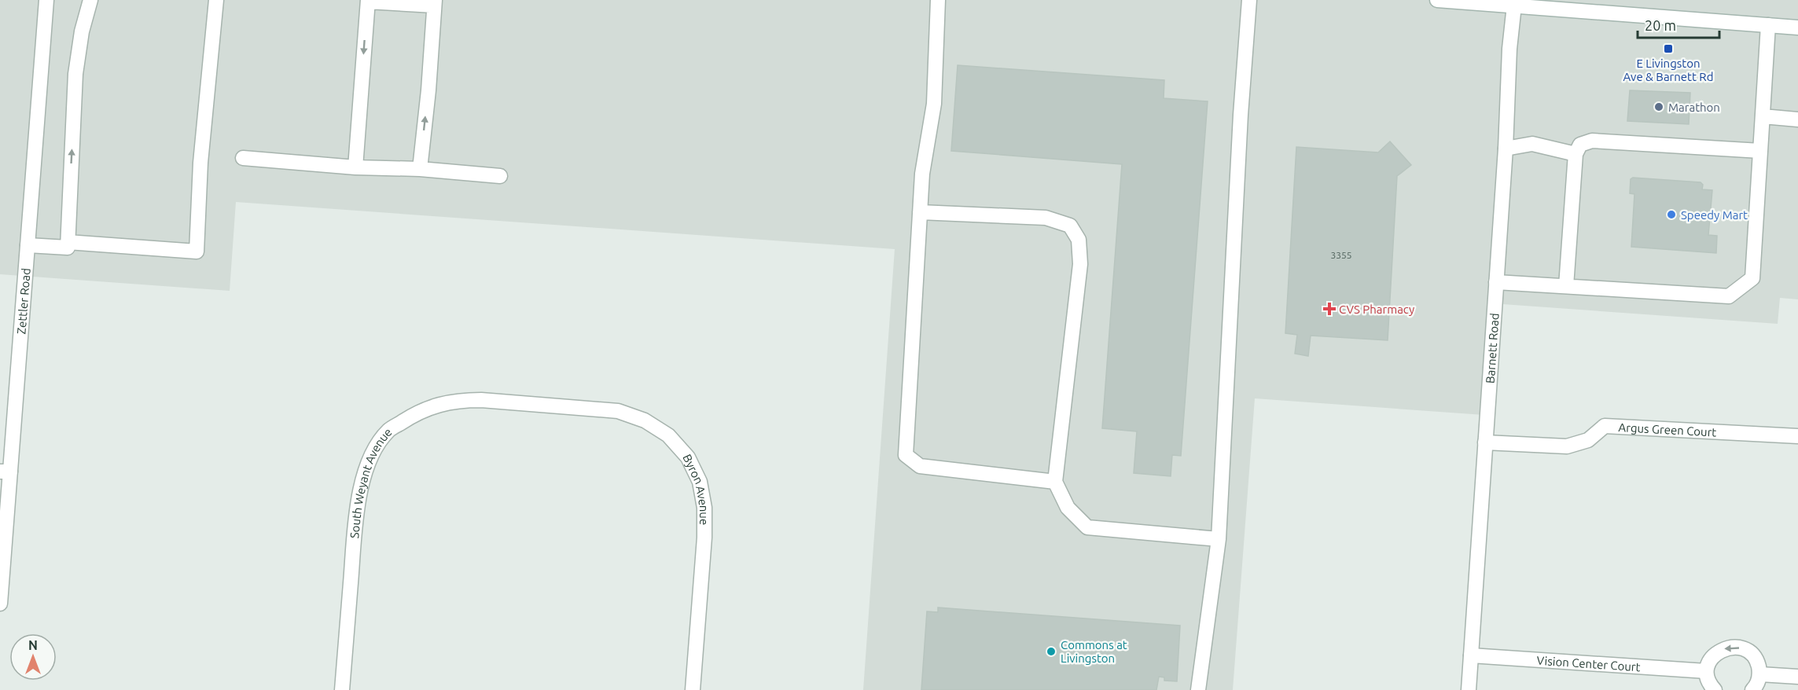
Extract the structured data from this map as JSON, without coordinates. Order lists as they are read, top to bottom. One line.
{"streets":{"street":["Zettler Road","Barnett Road","Argus Green Court","South Weyant Avenue","Byron Avenue","Vision Center Court"]},"crossings":[["Barnett Road","Argus Green Court"],["Barnett Road","Vision Center Court"],["South Weyant Avenue","Byron Avenue"]],"places":{"transit":["E Livingston Ave & Barnett Rd"],"other":["Marathon","Speedy Mart","Commons at Livingston"],"health":["CVS Pharmacy"]},"house_numbers":["3355"],"scale_bar":"20 m","north":"top"}
